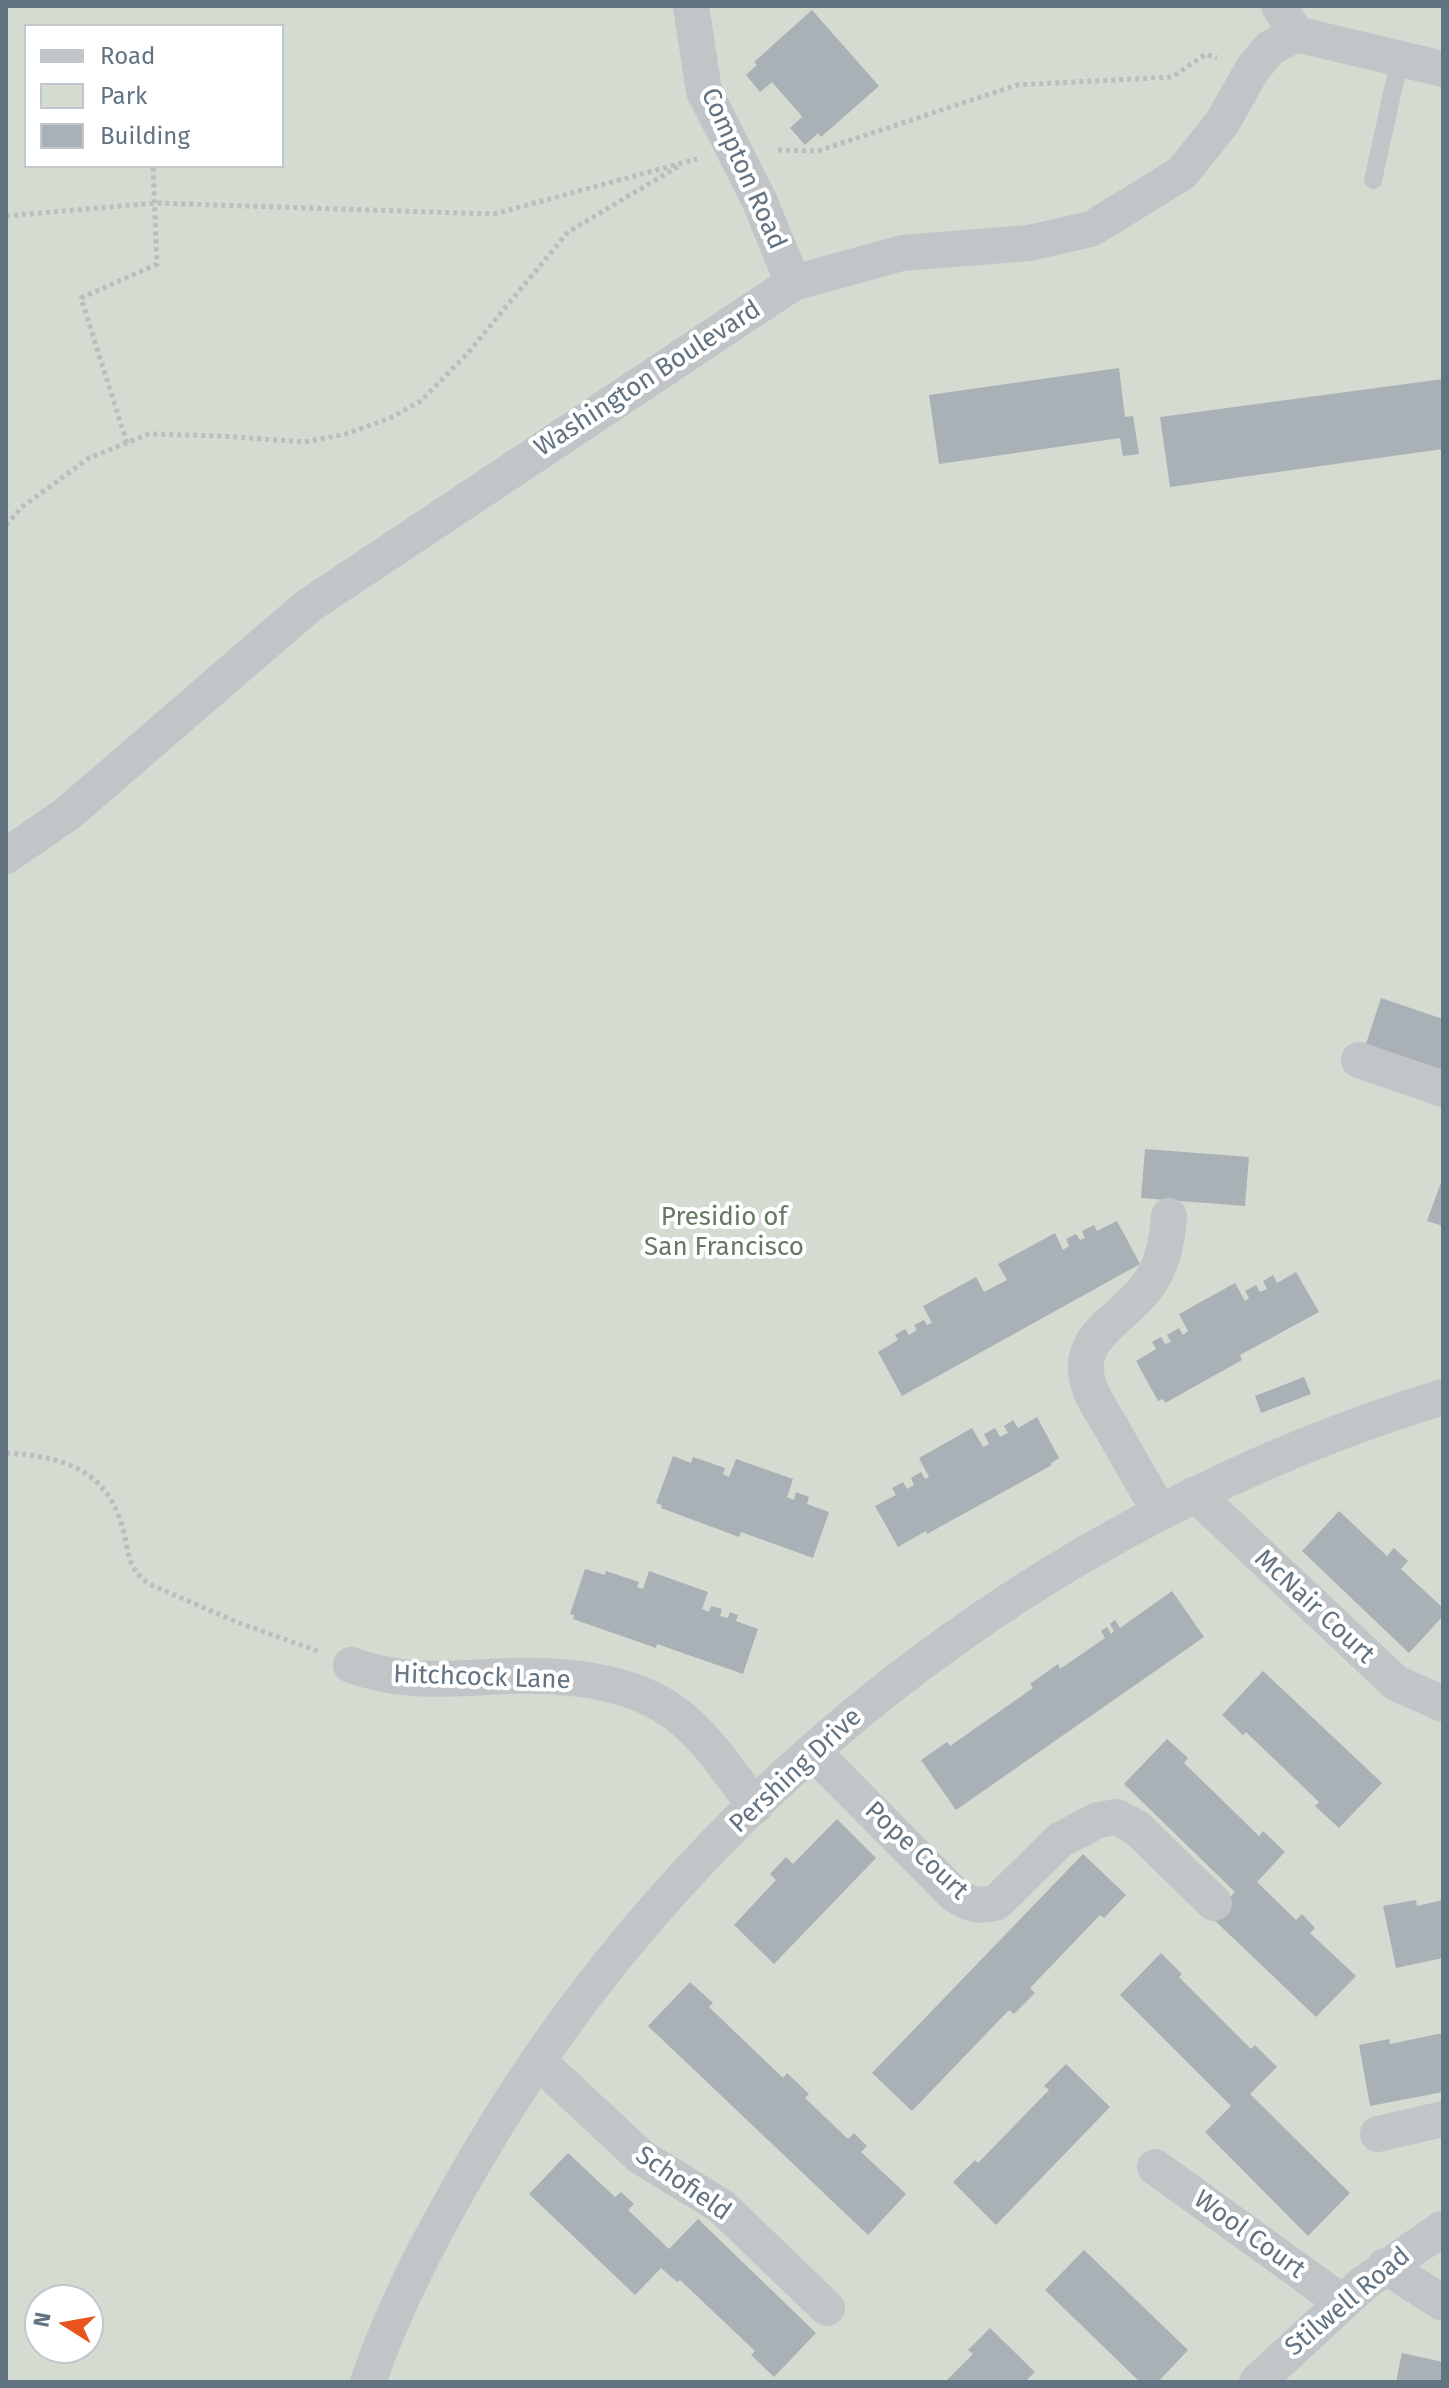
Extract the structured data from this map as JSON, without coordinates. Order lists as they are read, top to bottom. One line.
{"streets":{"street":["Compton Road","Washington Boulevard","McNair Court","Hitchcock Lane","Pershing Drive","Pope Court","Schofield","Wool Court","Stilwell Road"]},"crossings":[["Compton Road","Washington Boulevard"],["McNair Court","Pershing Drive"],["Hitchcock Lane","Pershing Drive"],["Pershing Drive","Pope Court"],["Pershing Drive","Schofield"],["Wool Court","Stilwell Road"]],"parks":["Presidio of San Francisco"],"legend":["Road","Park","Building"],"north":"left"}
